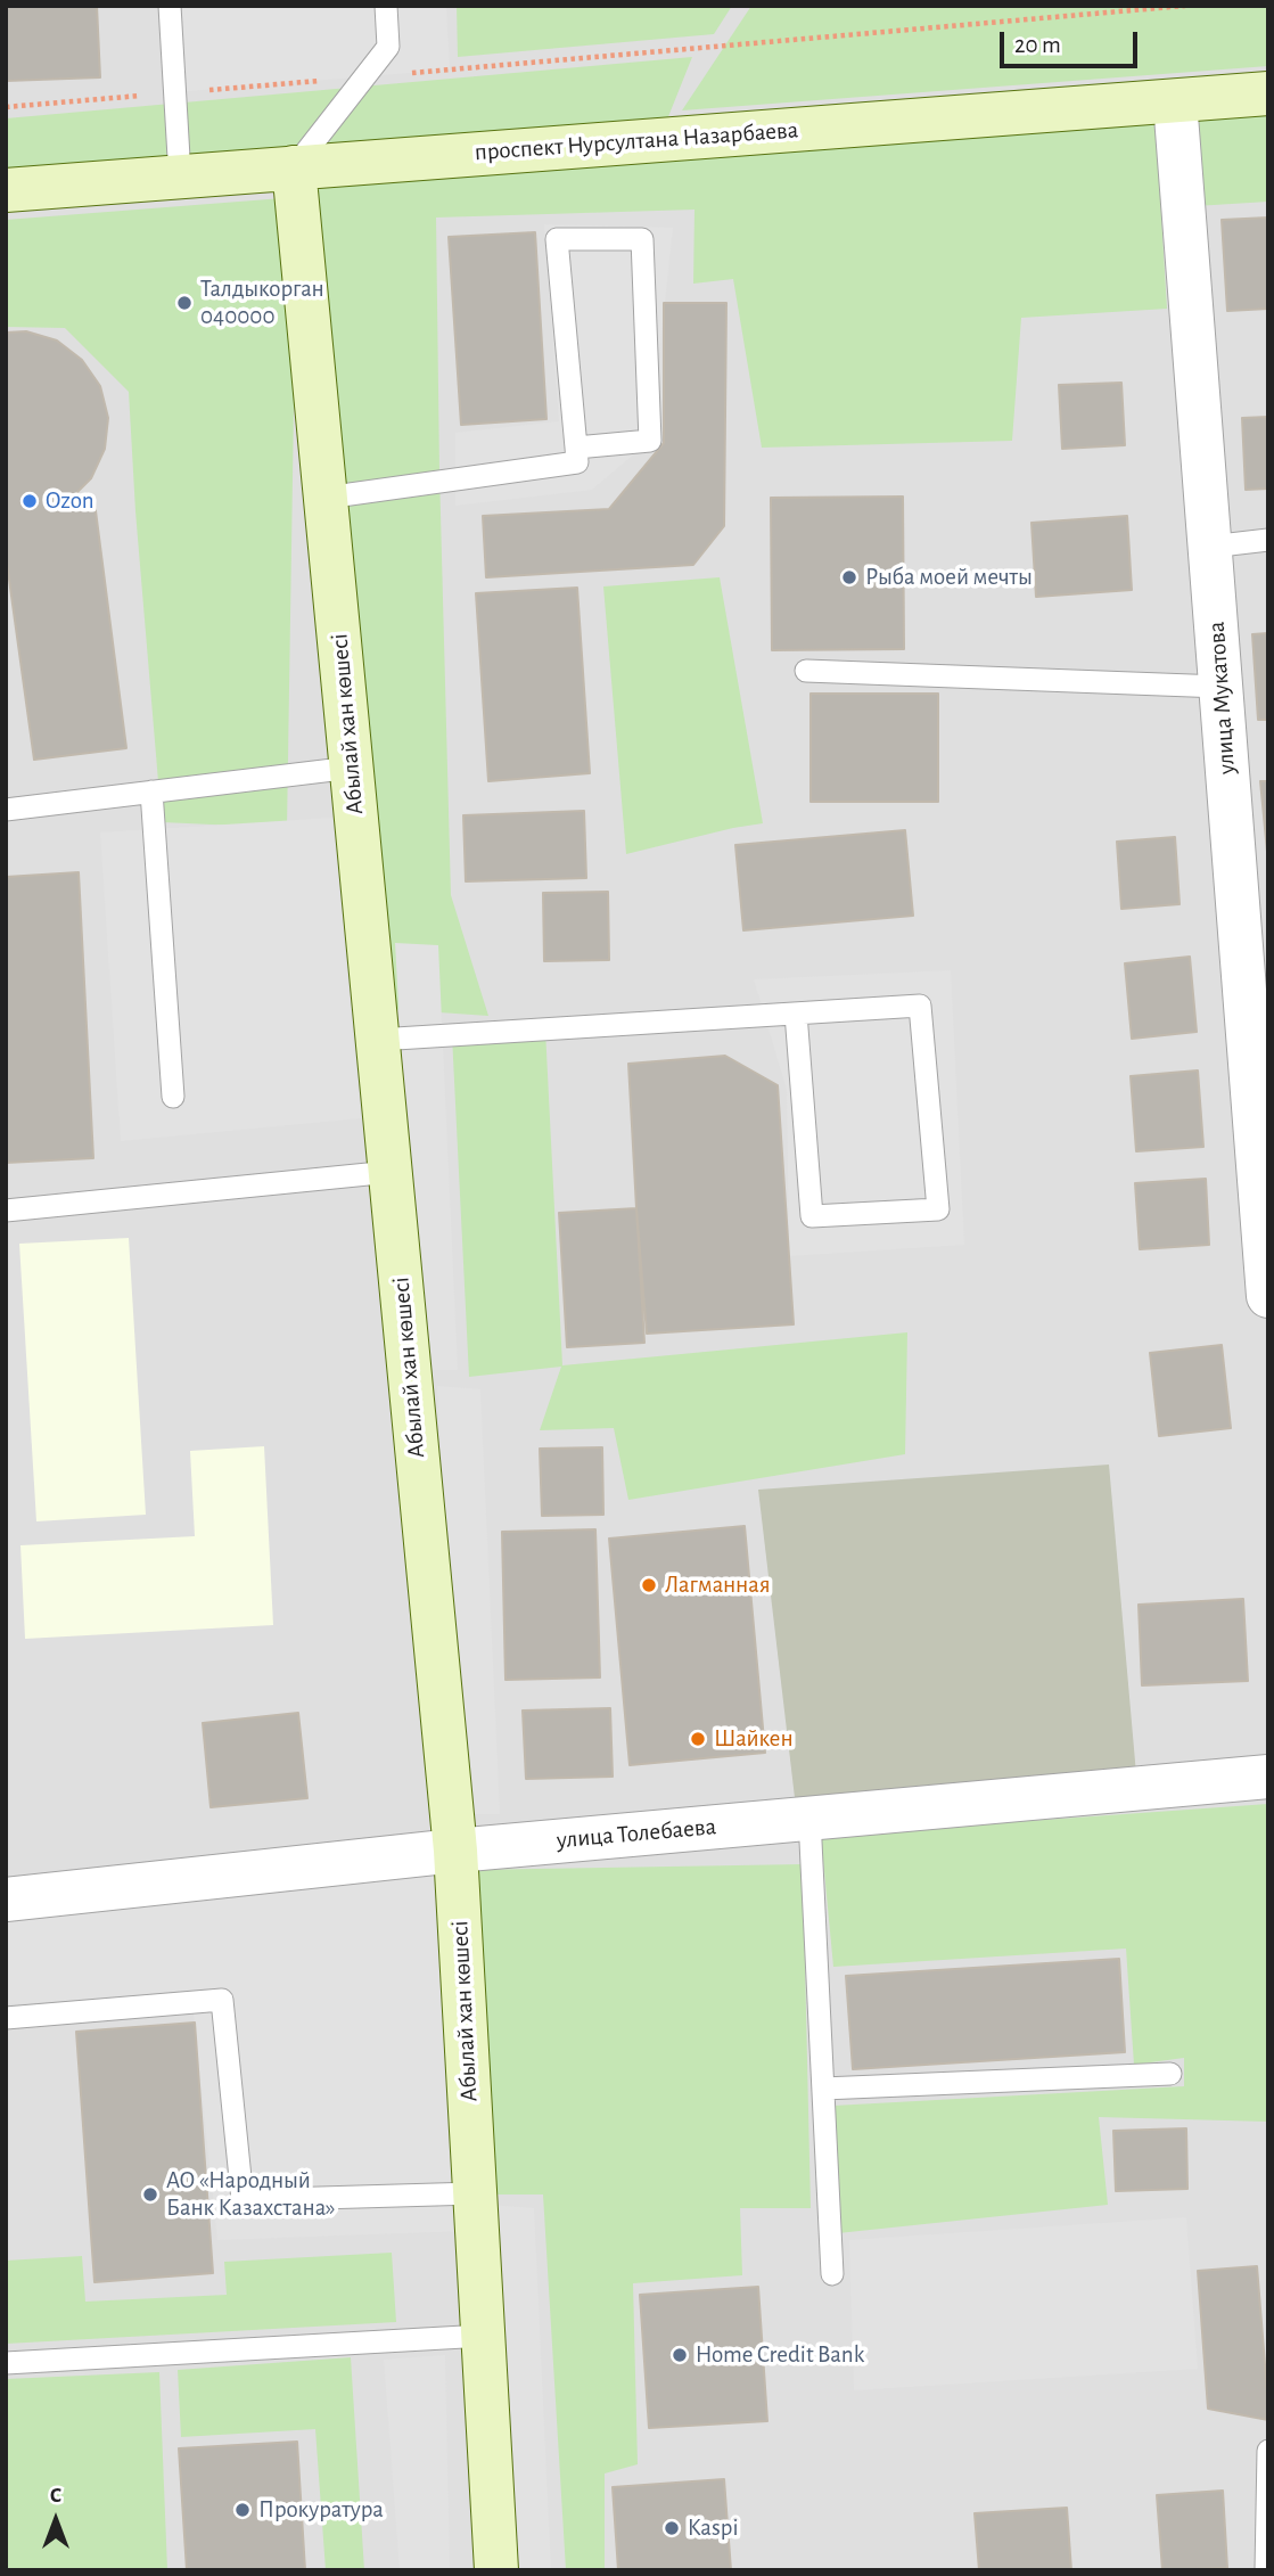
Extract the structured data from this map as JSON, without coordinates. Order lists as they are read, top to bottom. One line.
{"streets":{"main road":["проспект Нурсултана Назарбаева","Абылай хан көшесі"],"street":["улица Мукатова","улица Толебаева"]},"crossings":[["проспект Нурсултана Назарбаева","улица Мукатова"],["проспект Нурсултана Назарбаева","Абылай хан көшесі"],["Абылай хан көшесі","улица Толебаева"]],"places":["Талдыкорган 040000","Ozon","Рыба моей мечты","Лагманная","Шайкен","AO «Народный Банк Казахстана»","Home Credit Bank","Прокуратура","Kaspi"],"scale_bar":"20 m","north":"top"}
